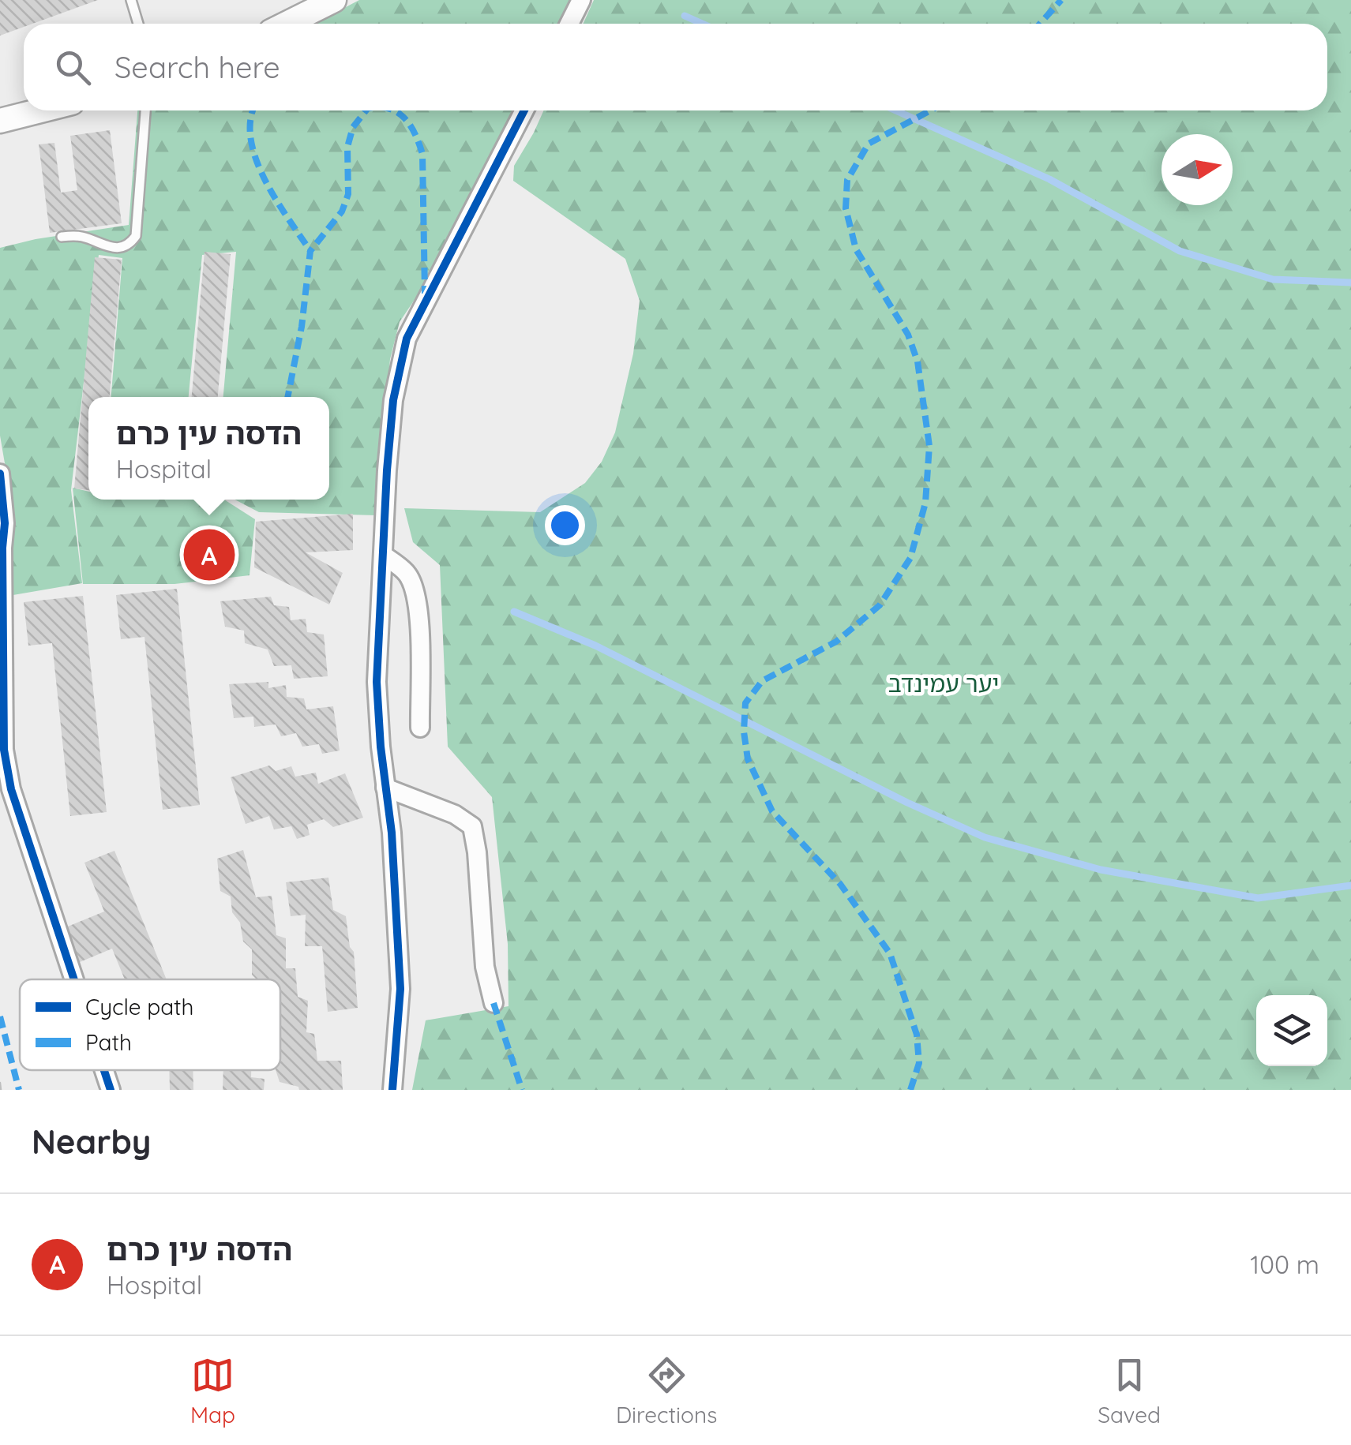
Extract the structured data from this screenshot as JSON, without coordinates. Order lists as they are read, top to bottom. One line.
{"parks":["יער עמינדב"],"legend":["Cycle path","Path"],"north":"right","page":{"search":"Search here","popup":["הדסה עין כרם","Hospital"],"pins":"A","heading":"Nearby","list":[{"mark":"A","name":"הדסה עין כרם","note":"Hospital","value":"100 m"}],"nav":["Map","Directions","Saved"]}}
